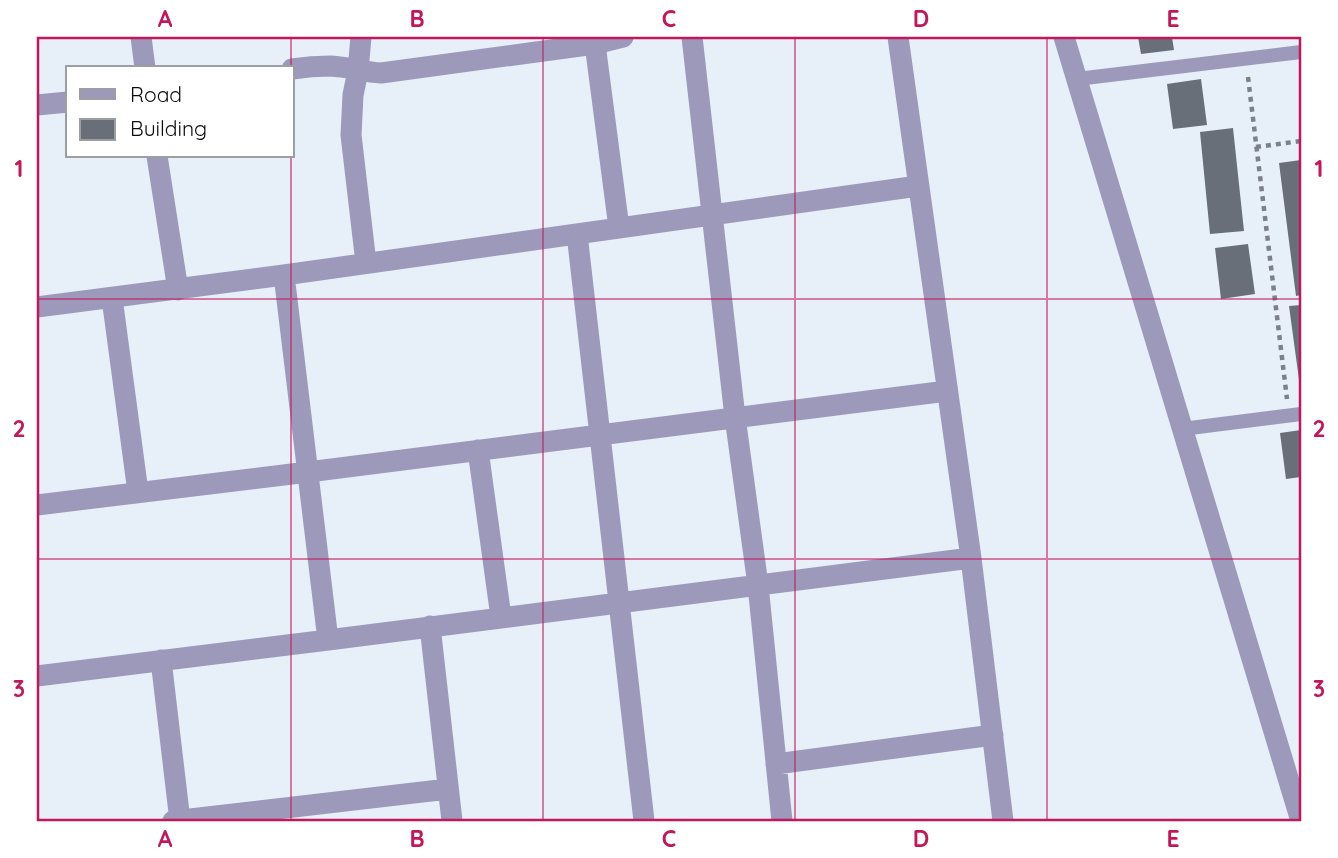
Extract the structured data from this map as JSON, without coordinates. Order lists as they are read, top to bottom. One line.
{"legend":["Road","Building"],"grid":{"columns":["A","B","C","D","E"],"rows":["1","2","3"]}}
